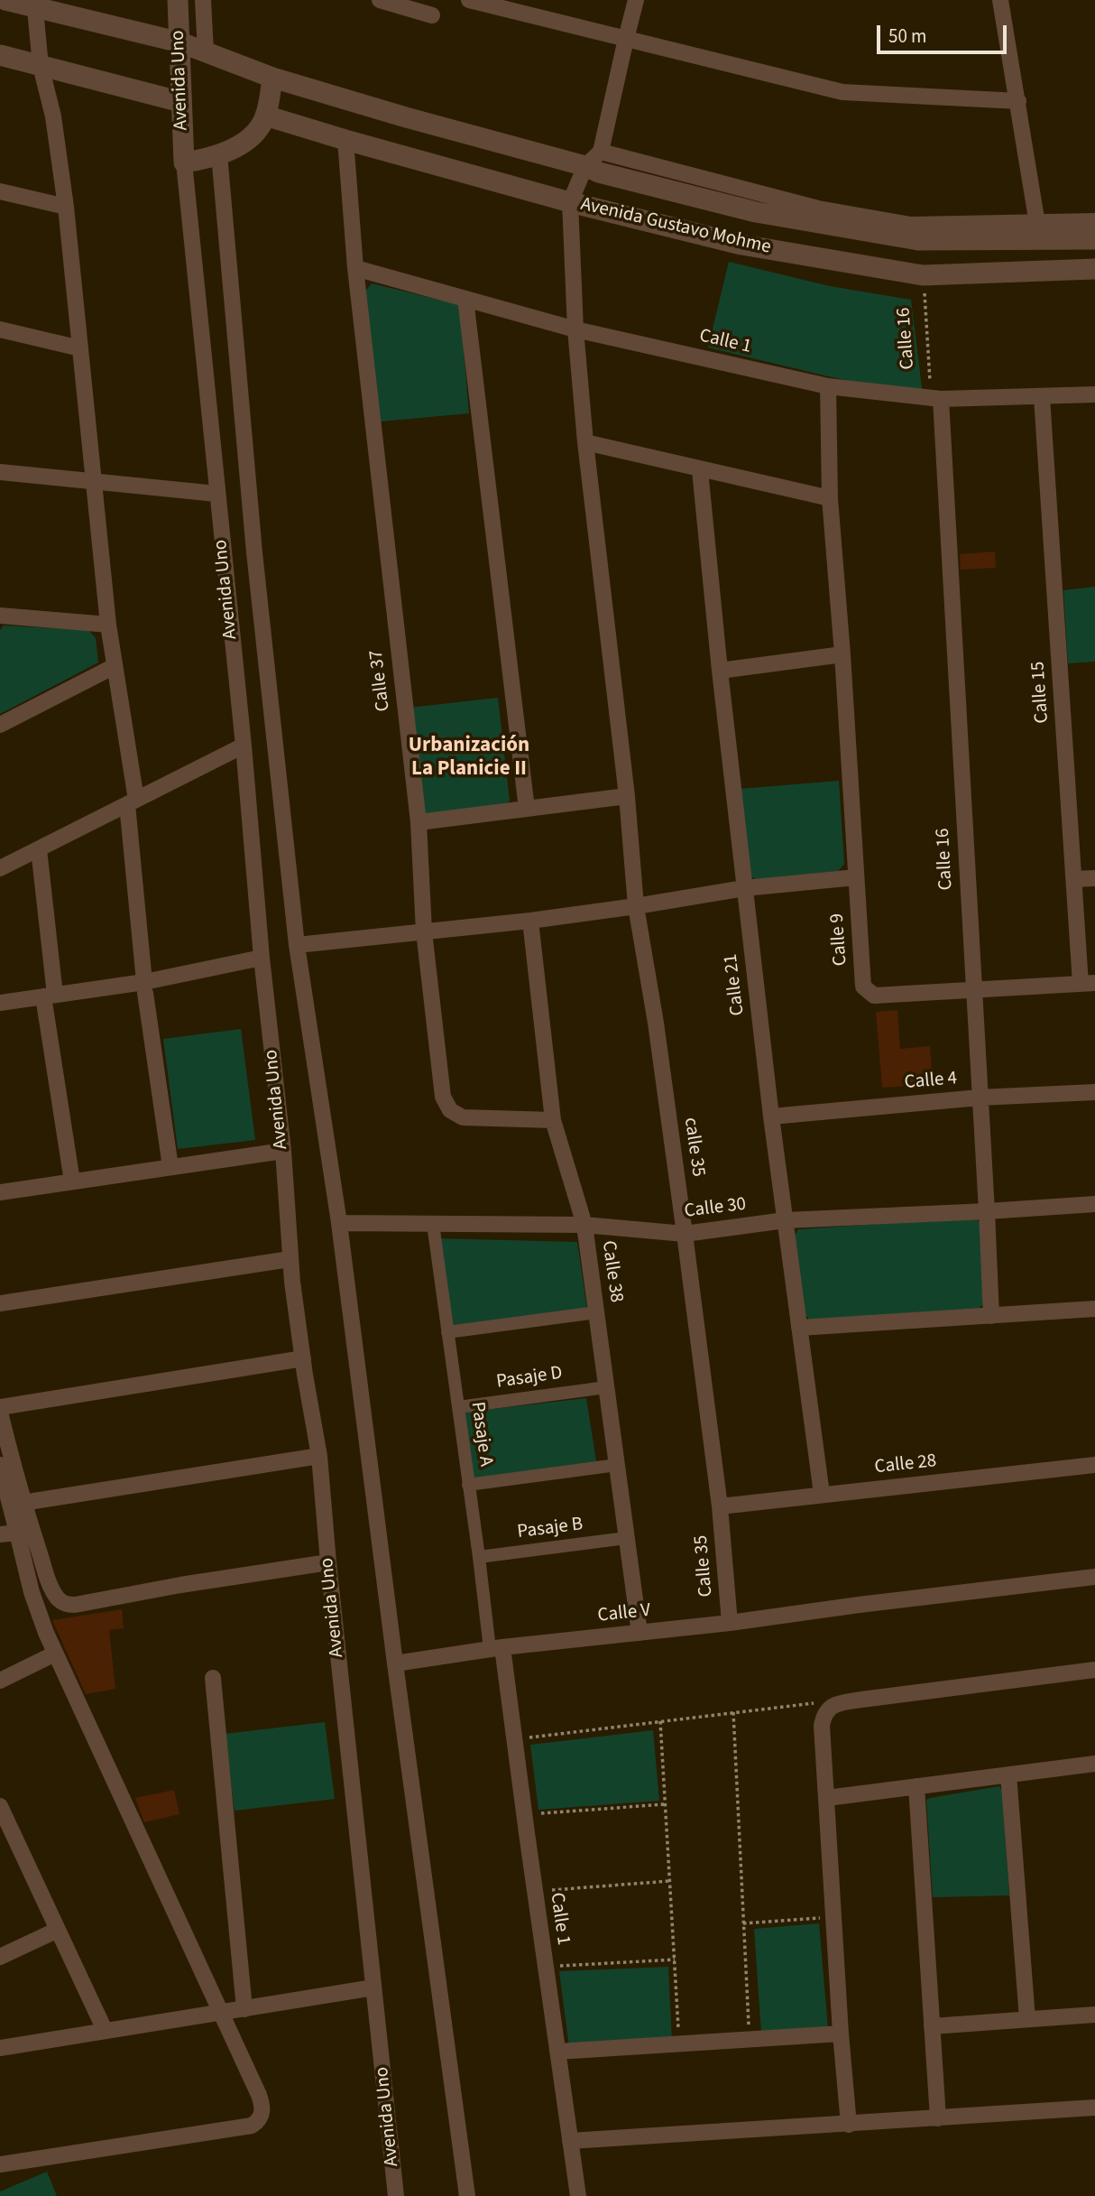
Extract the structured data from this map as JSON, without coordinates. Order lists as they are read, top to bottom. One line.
{"streets":{"street":["Avenida Uno","Avenida Gustavo Mohme","Calle 16","Calle 1","Calle 37","Calle 15","Calle 9","Calle 21","Calle 4","calle 35","Calle 30","Calle 38","Pasaje D","Pasaje A","Calle 28","Pasaje B","Calle 35","Calle V"]},"crossings":[["Avenida Uno","Avenida Gustavo Mohme"],["Avenida Uno","Calle 30"],["Avenida Uno","Calle V"],["Avenida Gustavo Mohme","Calle 16"],["Avenida Gustavo Mohme","Calle 37"],["Avenida Gustavo Mohme","calle 35"],["Calle 16","Calle 1"],["Calle 16","Calle 9"],["Calle 16","Calle 4"],["Calle 16","Calle 30"],["Calle 1","Calle 37"],["Calle 1","Calle 15"],["Calle 1","Calle 9"],["Calle 1","calle 35"],["Calle 1","Pasaje A"],["Calle 1","Calle V"],["Calle 37","Calle 38"],["Calle 15","Calle 9"],["Calle 21","Calle 4"],["Calle 21","Calle 30"],["Calle 21","Calle 28"],["calle 35","Calle 30"],["calle 35","Calle 28"],["calle 35","Calle 35"],["Calle 30","Calle 38"],["Calle 30","Pasaje A"],["Calle 38","Pasaje D"],["Calle 38","Pasaje B"],["Calle 38","Calle V"],["Pasaje D","Pasaje A"],["Pasaje A","Pasaje B"],["Pasaje A","Calle V"],["Calle 28","Calle 35"],["Calle 35","Calle V"]],"districts":["Urbanización La Planicie II"],"scale_bar":"50 m"}
